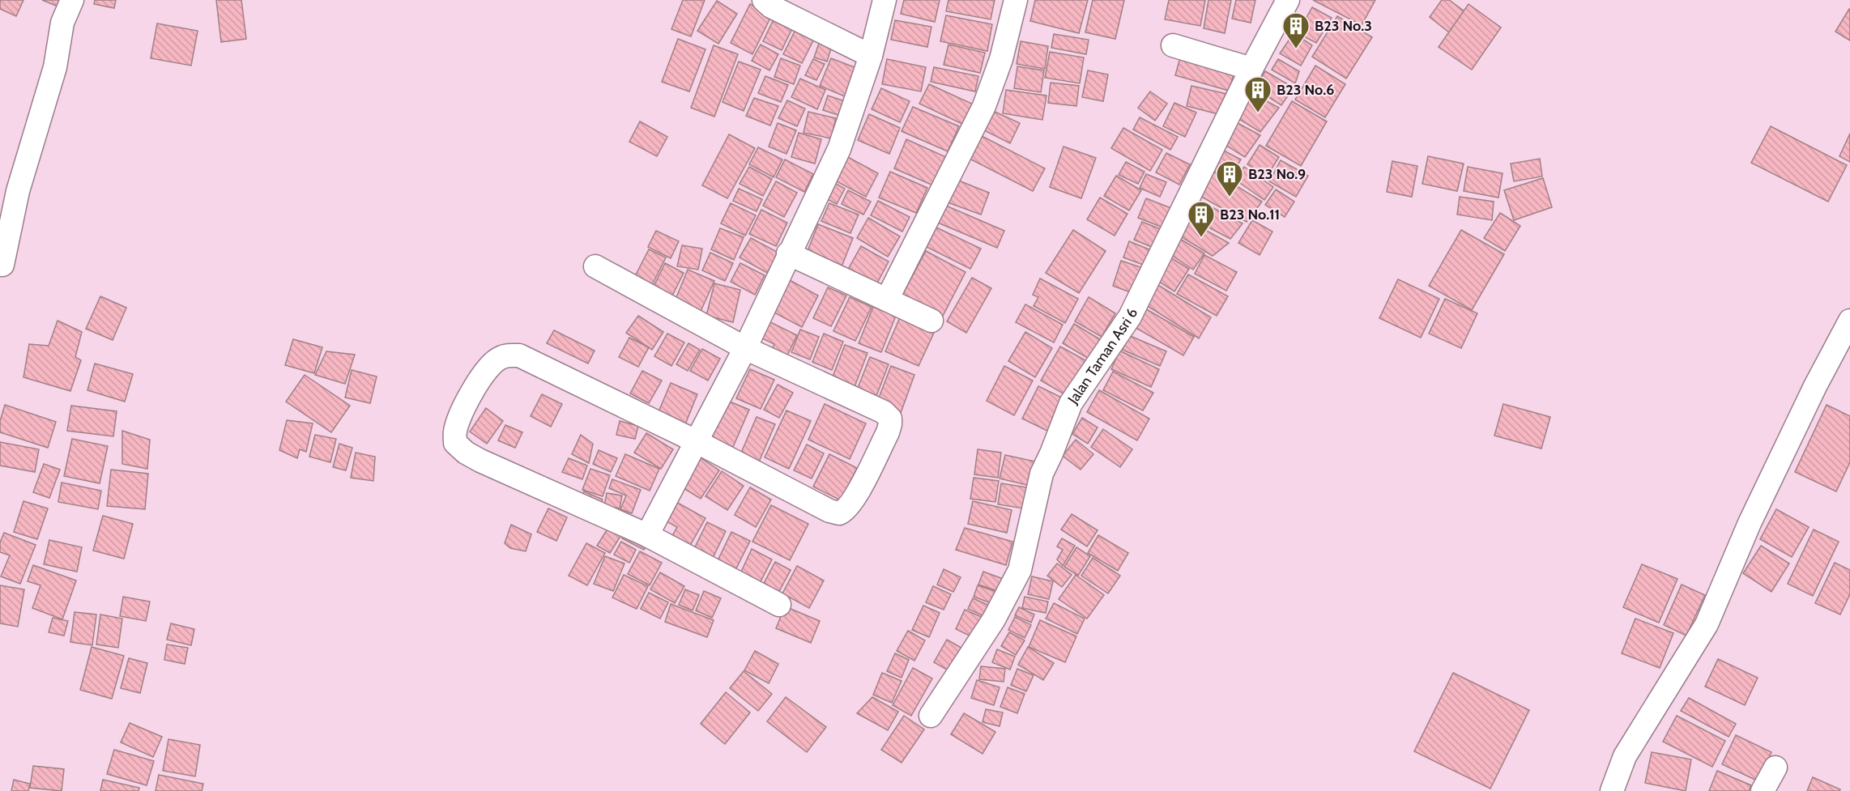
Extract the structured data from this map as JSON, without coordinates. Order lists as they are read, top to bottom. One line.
{"streets":{"street":["Jalan Taman Asri 6"]},"places":{"building":["B23 No.3","B23 No.6","B23 No.9","B23 No.11"]}}
